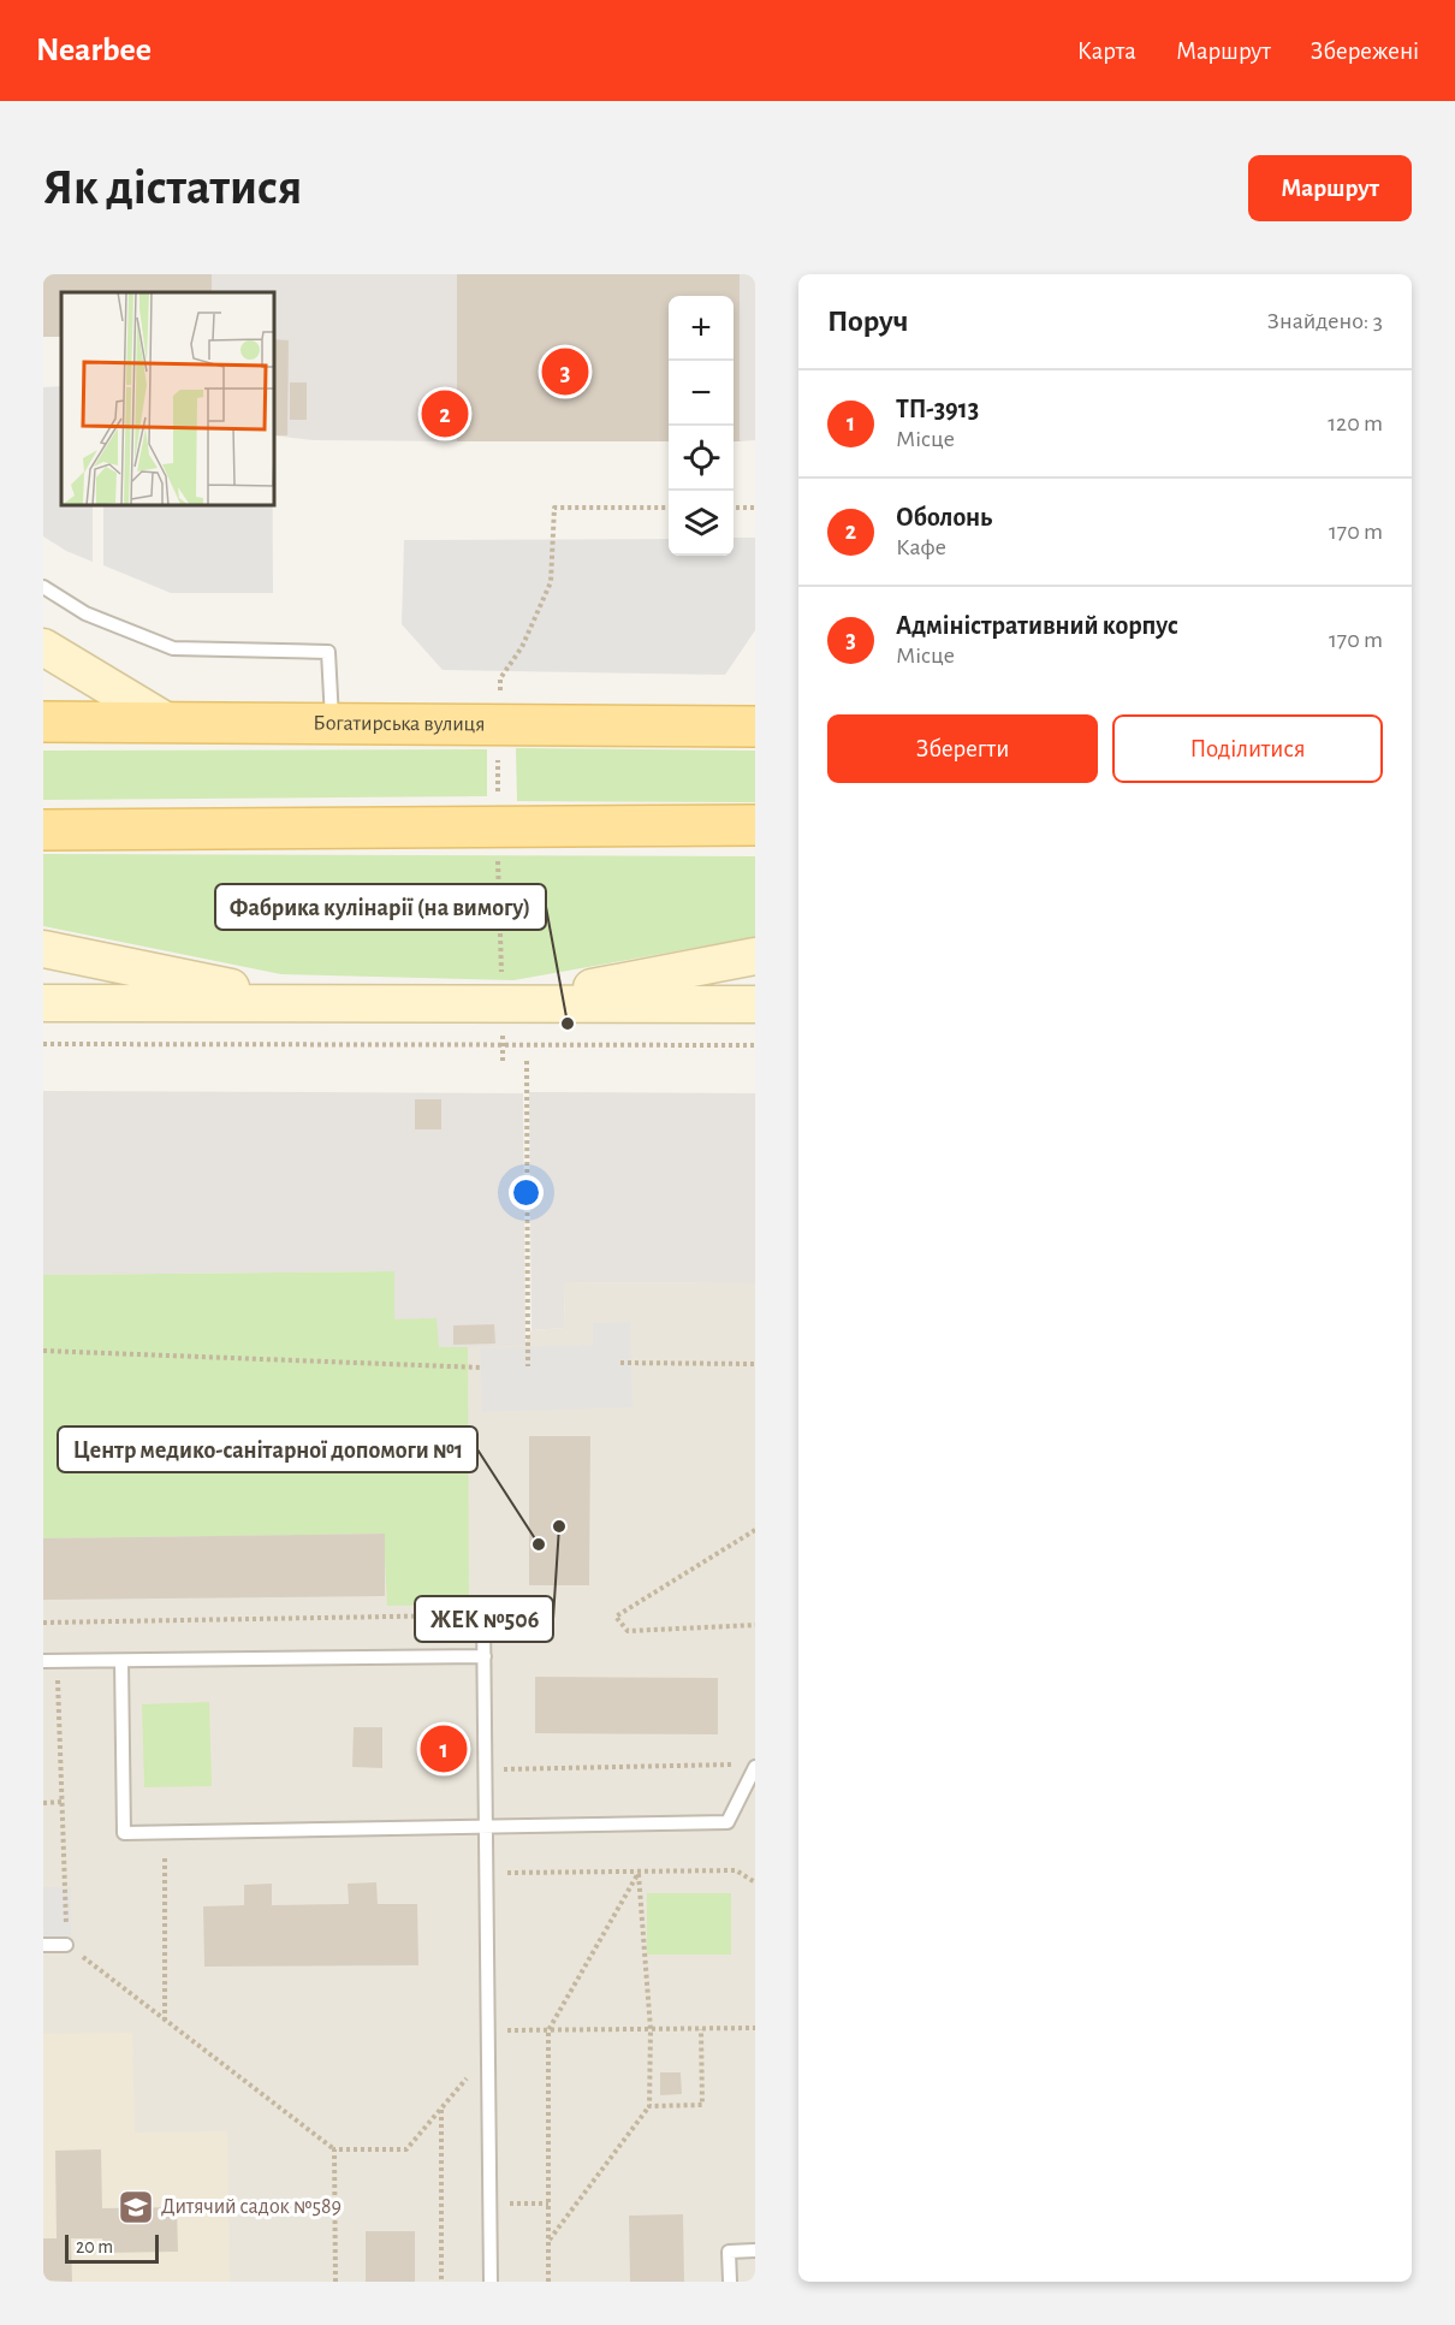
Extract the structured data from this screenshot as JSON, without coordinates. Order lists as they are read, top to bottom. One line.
{"streets":{"main road":["Богатирська вулиця"]},"places":{"other":["Фабрика кулінарії (на вимогу)","ЖЕК №506","Центр медико-санітарної допомоги №1"],"school or university":["Дитячий садок №589"]},"scale_bar":"20 m","page":{"header":"Nearbee","nav":["Карта","Маршрут","Збережені"],"buttons":["Маршрут",["Зберегти","Поділитися"]],"title":"Як дістатися","heading":["Поруч","Знайдено: 3"],"map_buttons":["+","−"],"pins":["3","2","1"],"list":[{"mark":"1","name":"ТП-3913","note":"Місце","value":"120 m"},{"mark":"2","name":"Оболонь","note":"Кафе","value":"170 m"},{"mark":"3","name":"Адміністративний корпус","note":"Місце","value":"170 m"}],"scale":"20 m"}}
